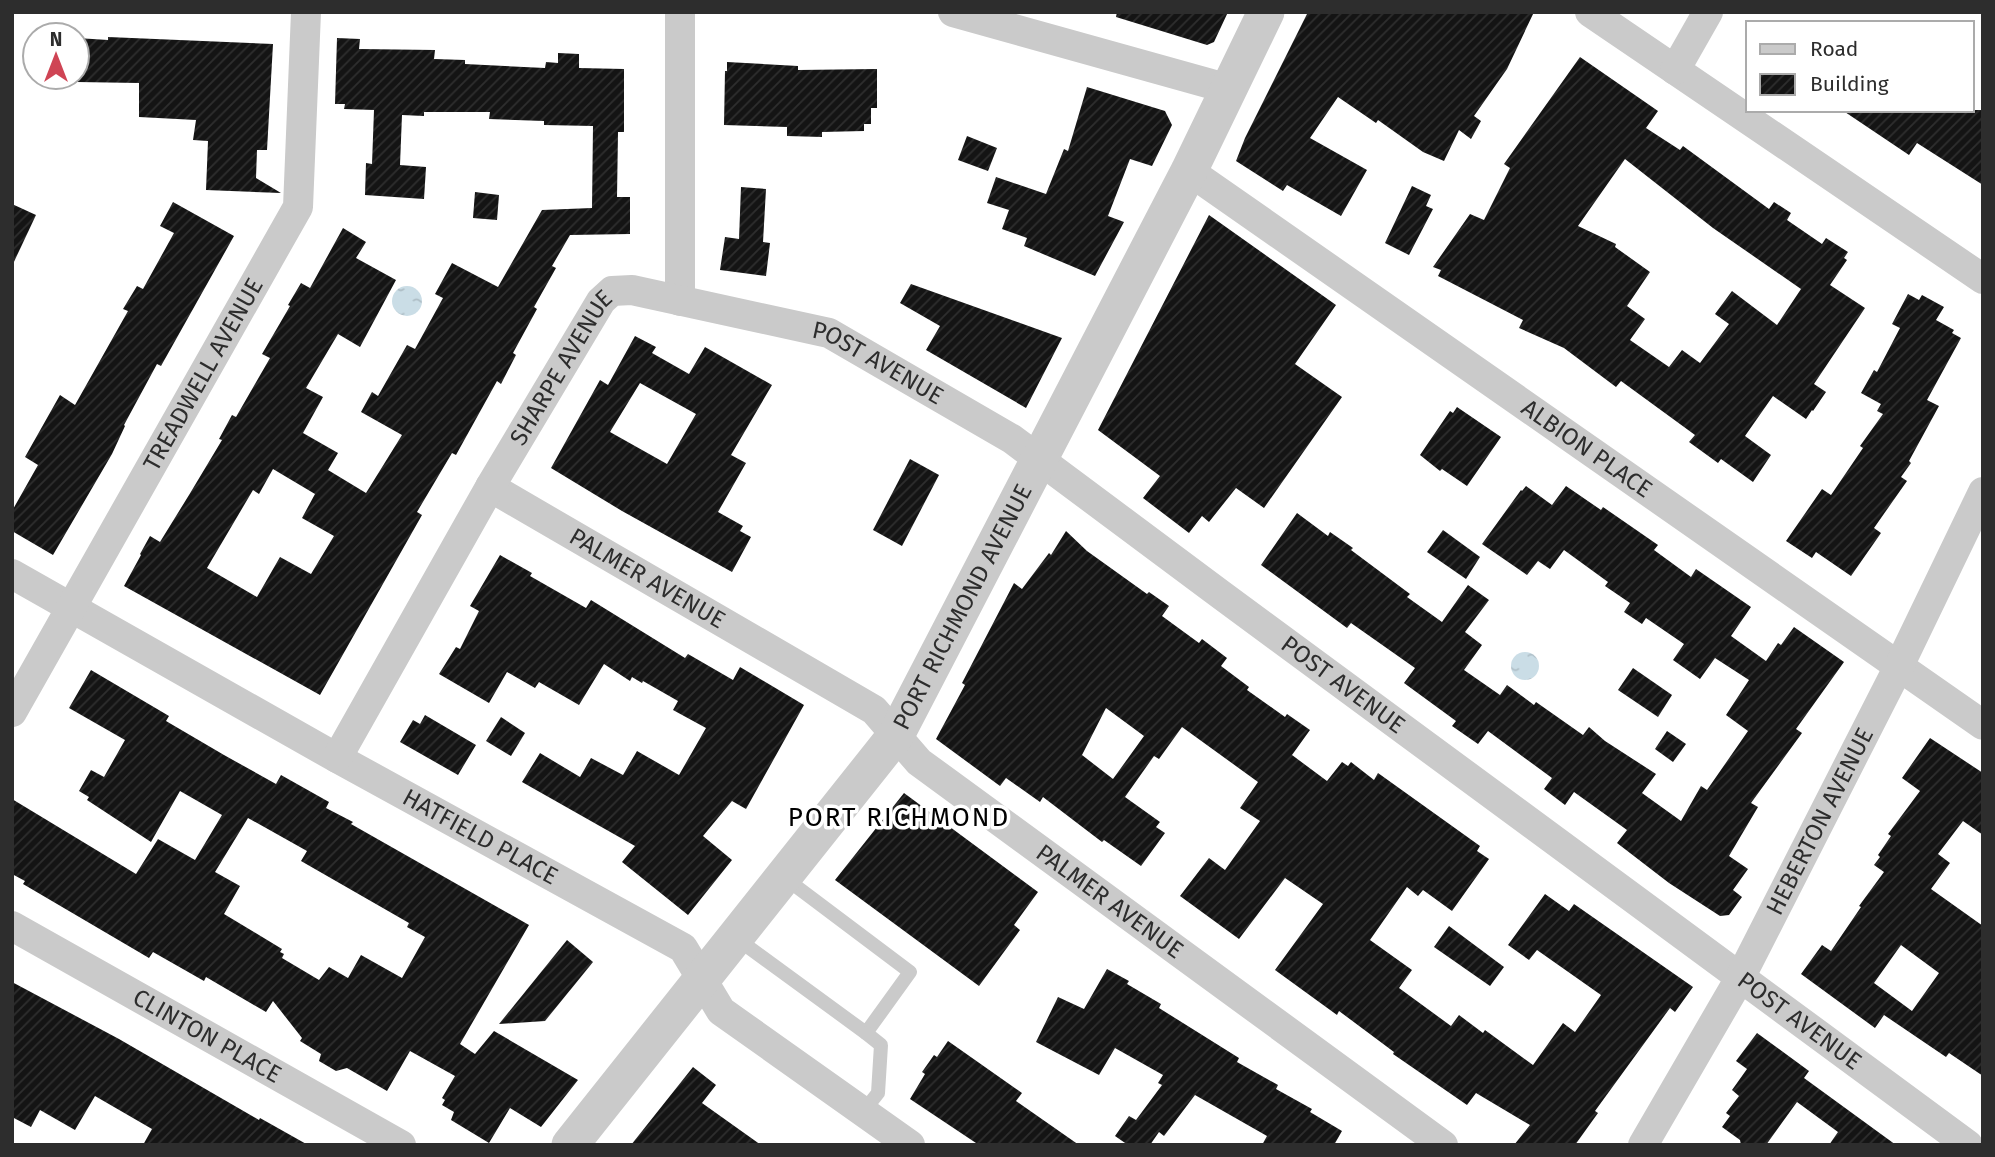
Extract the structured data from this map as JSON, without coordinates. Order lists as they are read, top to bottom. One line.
{"streets":{"street":["POST AVENUE","SHARPE AVENUE","TREADWELL AVENUE","ALBION PLACE","PALMER AVENUE","PORT RICHMOND AVENUE","HEBERTON AVENUE","HATFIELD PLACE","CLINTON PLACE"]},"crossings":[["POST AVENUE","SHARPE AVENUE"],["POST AVENUE","PORT RICHMOND AVENUE"],["POST AVENUE","HEBERTON AVENUE"],["SHARPE AVENUE","PALMER AVENUE"],["SHARPE AVENUE","HATFIELD PLACE"],["TREADWELL AVENUE","HATFIELD PLACE"],["ALBION PLACE","PORT RICHMOND AVENUE"],["ALBION PLACE","HEBERTON AVENUE"],["PALMER AVENUE","PORT RICHMOND AVENUE"],["PORT RICHMOND AVENUE","HATFIELD PLACE"]],"districts":["PORT RICHMOND"],"legend":["Road","Building"],"north":"top"}
